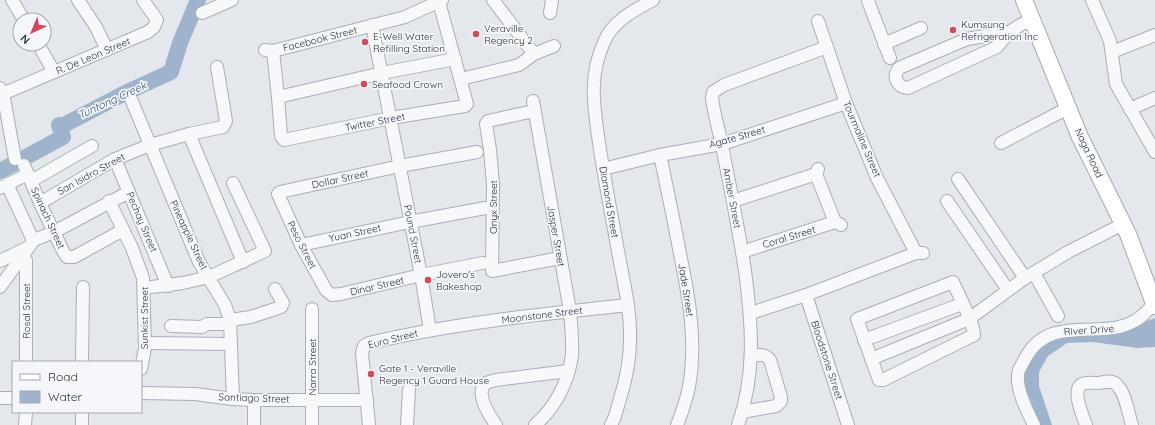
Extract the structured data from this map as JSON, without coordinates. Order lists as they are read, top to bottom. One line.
{"streets":{"main road":["Naga Road"],"street":["Facebook Street","R. De Leon Street","Twitter Street","Agate Street","Tourmaline Street","San Isidro Street","Dollar Street","Amber Street","Diamond Street","Onyx Street","Spinach Street","Pechay Street","Yuan Street","Pound Street","Pineapple Street","Jasper Street","Coral Street","Peso Street","Dinar Street","Jade Street","Rosal Street","Moonstone Street","Sunkist Street","River Drive","Euro Street","Bloodstone Street","Narra Street","Santiago Street"]},"crossings":[["Facebook Street","Twitter Street"],["Facebook Street","Pound Street"],["R. De Leon Street","Spinach Street"],["Twitter Street","Pound Street"],["Agate Street","Tourmaline Street"],["Agate Street","Amber Street"],["Agate Street","Diamond Street"],["Agate Street","Jade Street"],["Tourmaline Street","Amber Street"],["Tourmaline Street","Bloodstone Street"],["Naga Road","River Drive"],["San Isidro Street","Spinach Street"],["San Isidro Street","Pechay Street"],["San Isidro Street","Pineapple Street"],["Dollar Street","Pound Street"],["Dollar Street","Peso Street"],["Amber Street","Coral Street"],["Diamond Street","Moonstone Street"],["Onyx Street","Jasper Street"],["Spinach Street","Sunkist Street"],["Yuan Street","Pound Street"],["Yuan Street","Peso Street"],["Pound Street","Dinar Street"],["Pound Street","Euro Street"],["Pineapple Street","Santiago Street"],["Jasper Street","Moonstone Street"],["Peso Street","Dinar Street"],["Moonstone Street","Euro Street"],["Euro Street","Santiago Street"],["Narra Street","Santiago Street"]],"water":["Tuntong Creek"],"places":["Kumsung Refrigeration Inc","Veraville Regency 2","E-Well Water Refilling Station","Seafood Crown","Jovero's Bakeshop","Gate 1 - Veraville Regency 1 Guard House"],"legend":["Road","Water"],"north":"bottom left"}
